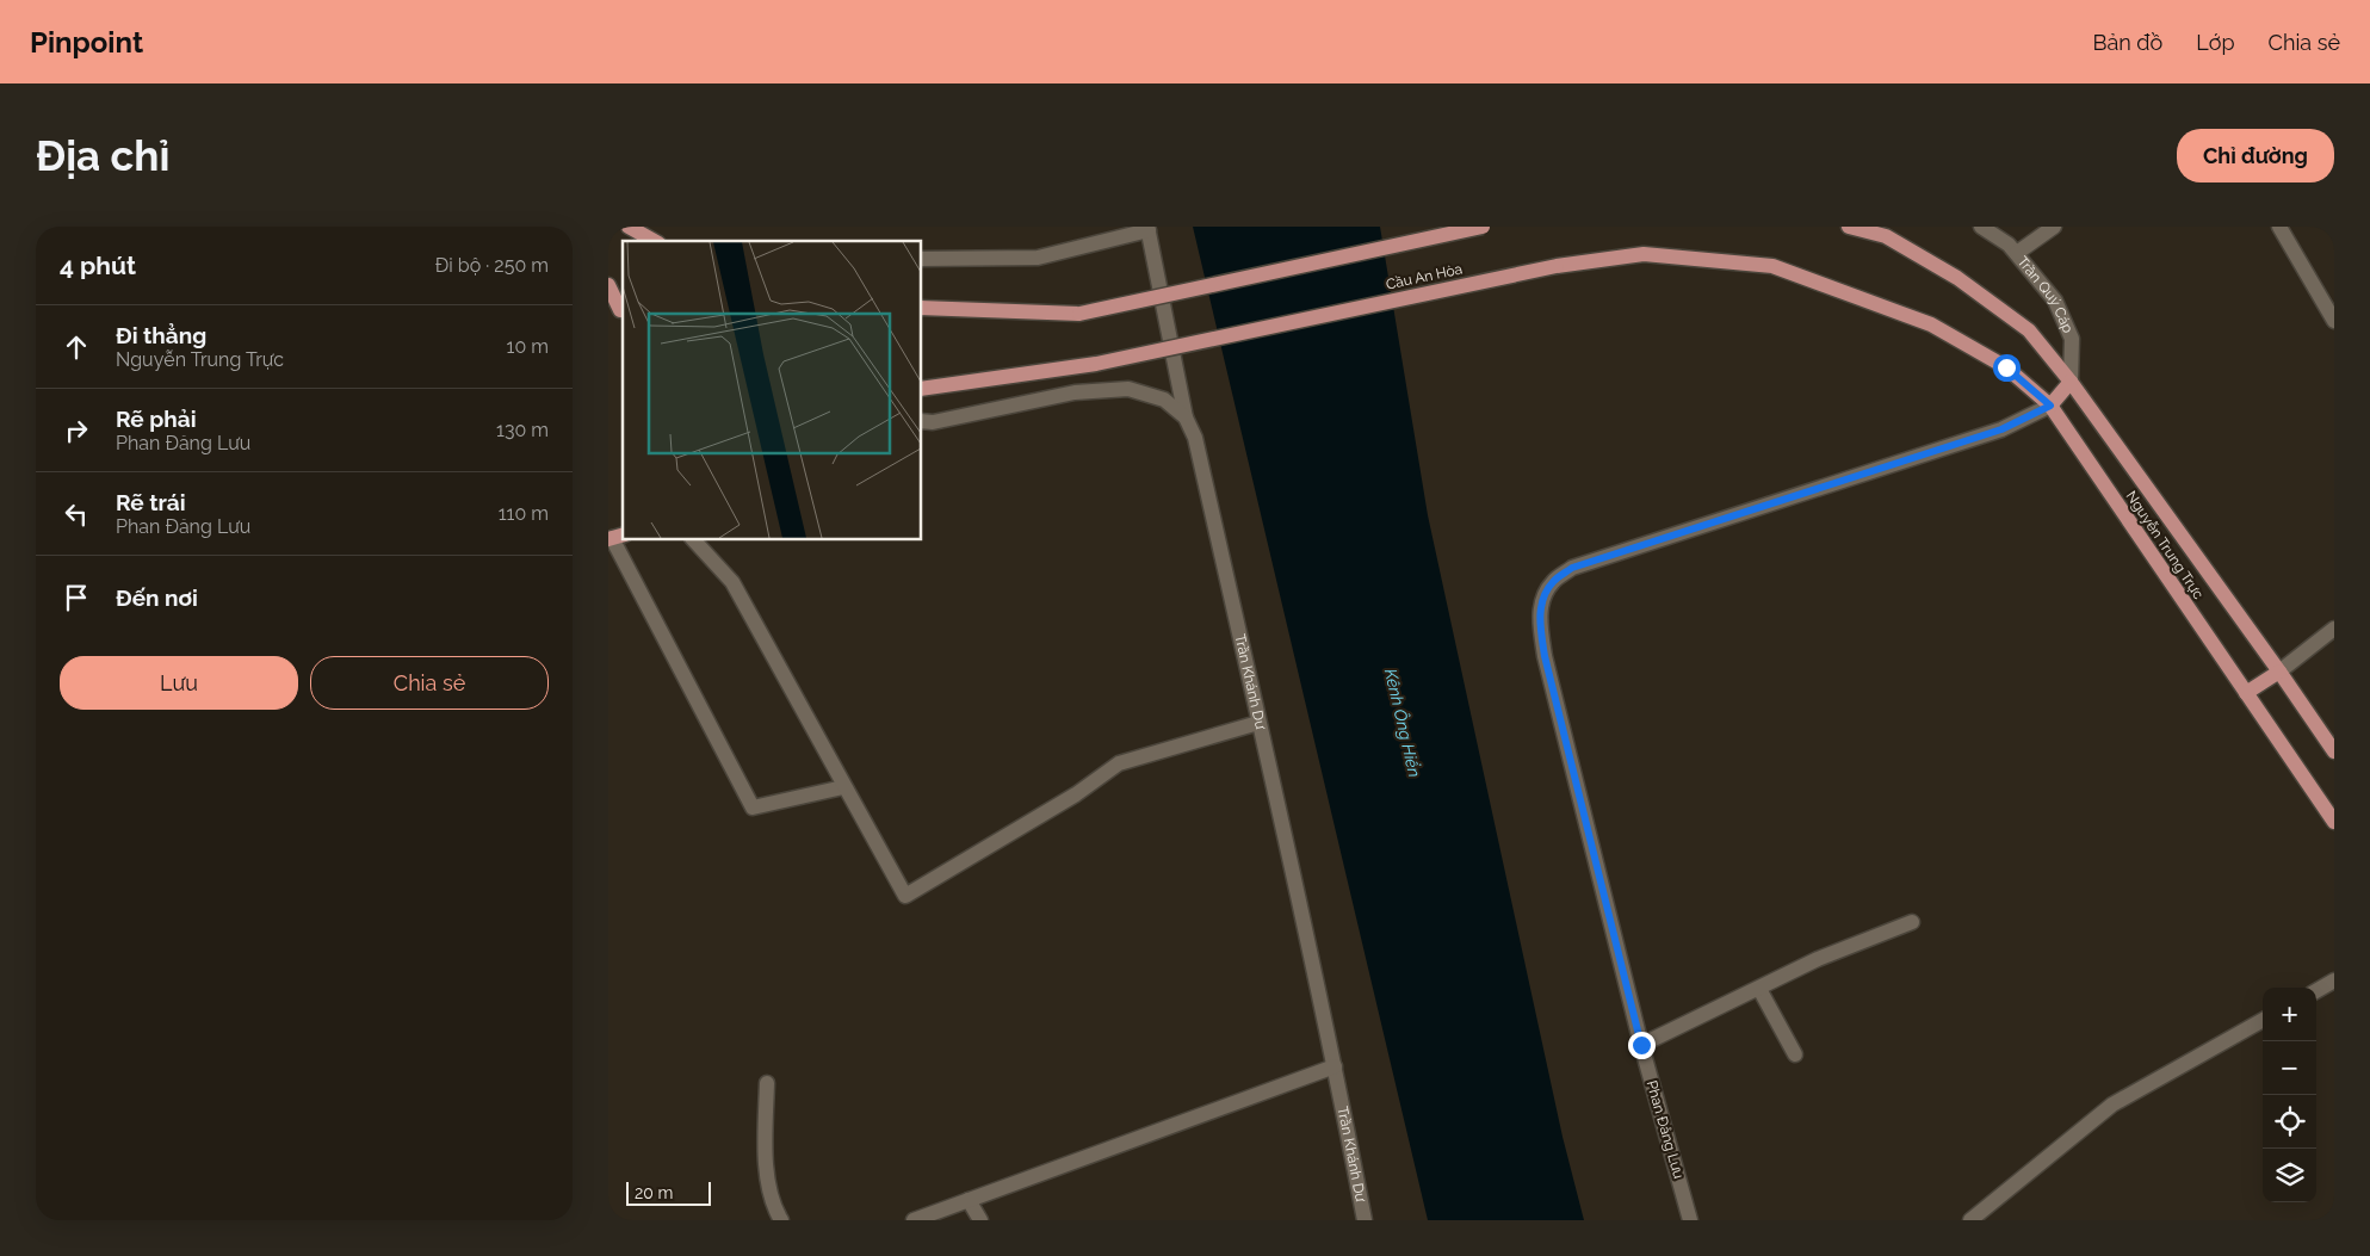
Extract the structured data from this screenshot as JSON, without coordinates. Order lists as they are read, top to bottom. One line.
{"streets":{"main road":["Cầu An Hòa","Nguyễn Trung Trực"],"street":["Trần Quý Cáp","Trần Khánh Dư","Phan Đăng Lưu"]},"crossings":[["Cầu An Hòa","Nguyễn Trung Trực"],["Trần Quý Cáp","Nguyễn Trung Trực"],["Nguyễn Trung Trực","Phan Đăng Lưu"]],"water":["Kênh Ông Hiển"],"scale_bar":"20 m","page":{"header":"Pinpoint","nav":["Bản đồ","Lớp","Chia sẻ"],"buttons":["Chỉ đường",["Lưu","Chia sẻ"]],"title":"Địa chỉ","heading":["4 phút","Đi bộ · 250 m"],"list":[["Đi thẳng","Nguyễn Trung Trực","10 m"],["Rẽ phải","Phan Đăng Lưu","130 m"],["Rẽ trái","Phan Đăng Lưu","110 m"],"Đến nơi"],"map_buttons":["+","−"],"scale":"20 m"}}
